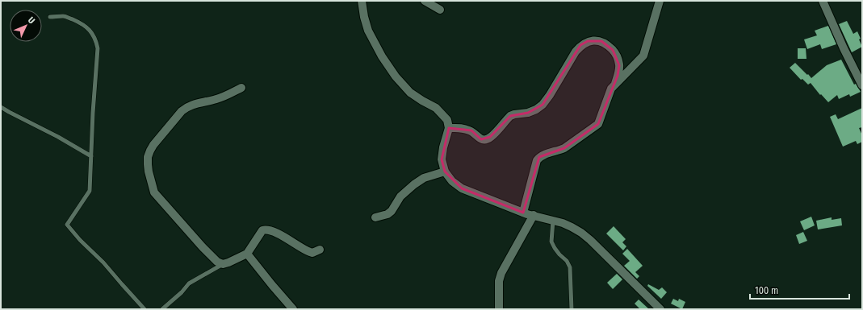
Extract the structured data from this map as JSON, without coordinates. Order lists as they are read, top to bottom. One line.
{"scale_bar":"100 m","north":"top right"}
